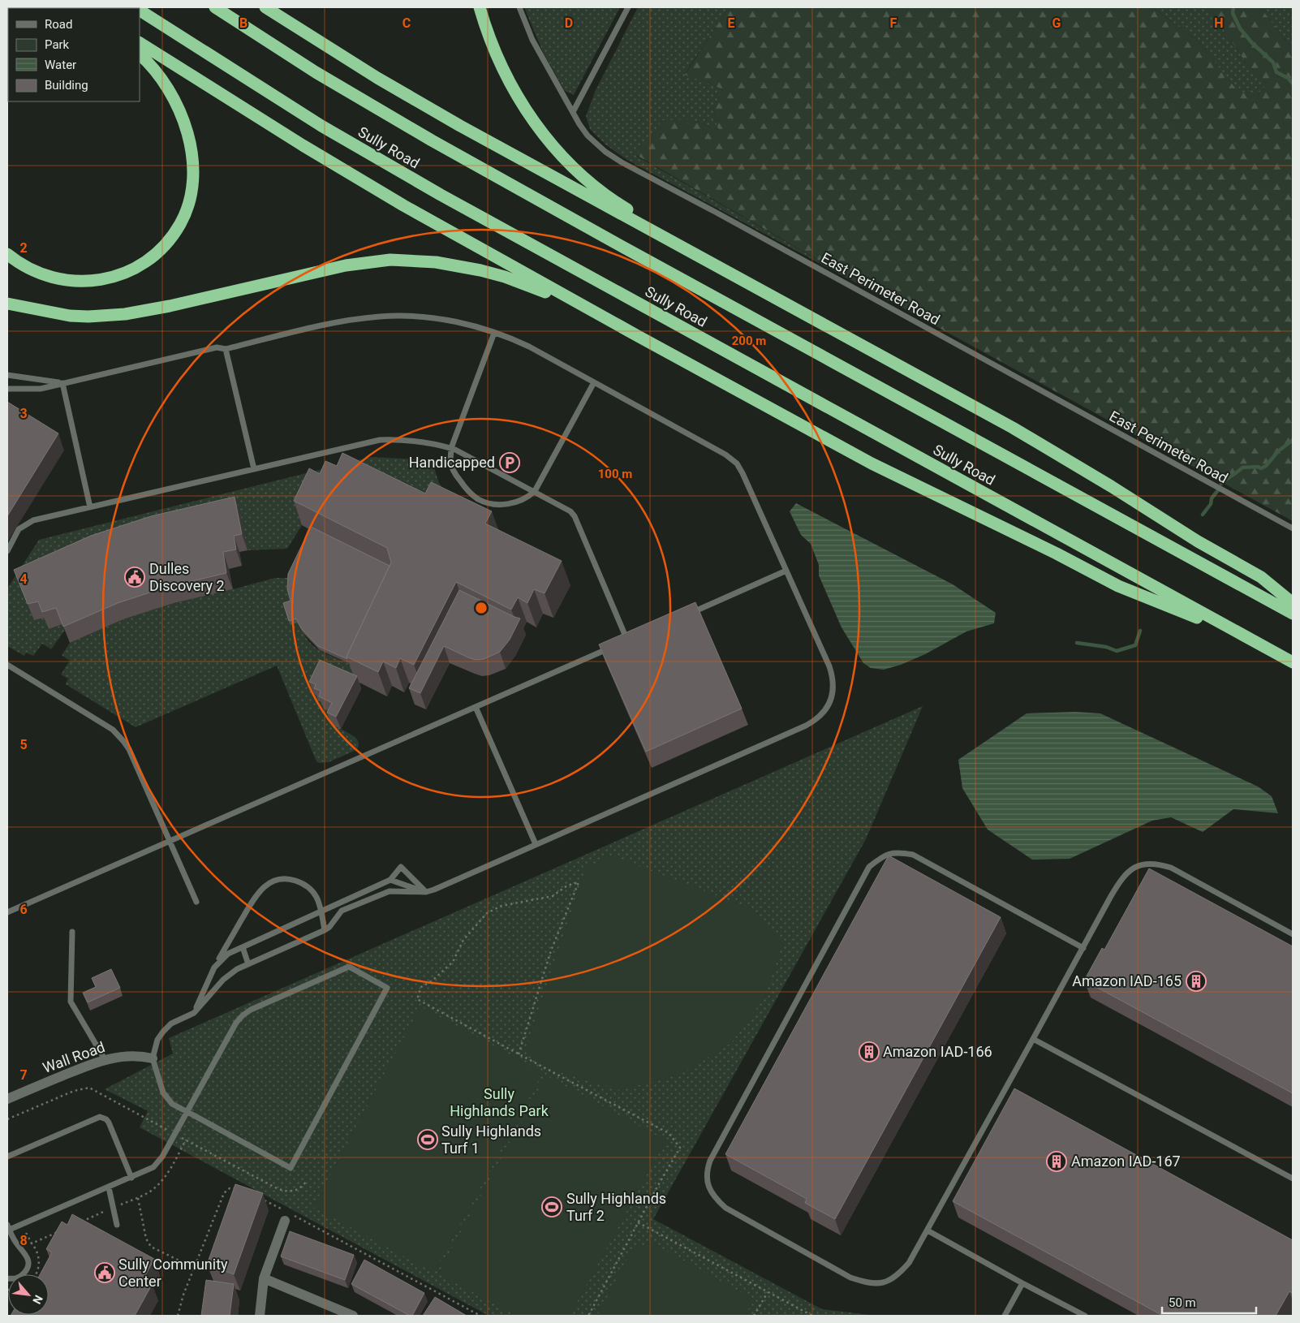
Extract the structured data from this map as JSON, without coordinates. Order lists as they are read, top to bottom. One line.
{"streets":{"highway":["Sully Road"],"street":["Wall Road"],"lane":["East Perimeter Road"]},"parks":["Sully Highlands Park"],"places":{"parking":["Handicapped"],"public building":["Dulles Discovery 2","Sully Community Center"],"building":["Amazon IAD-165","Amazon IAD-166","Amazon IAD-167"],"sports":["Sully Highlands Turf 1","Sully Highlands Turf 2"]},"legend":["Road","Park","Water","Building"],"scale_bar":"50 m","north":"bottom right","grid":{"columns":["B","C","D","E","F","G","H"],"rows":["2","3","4","5","6","7","8"]},"rings":["200 m","100 m"]}
